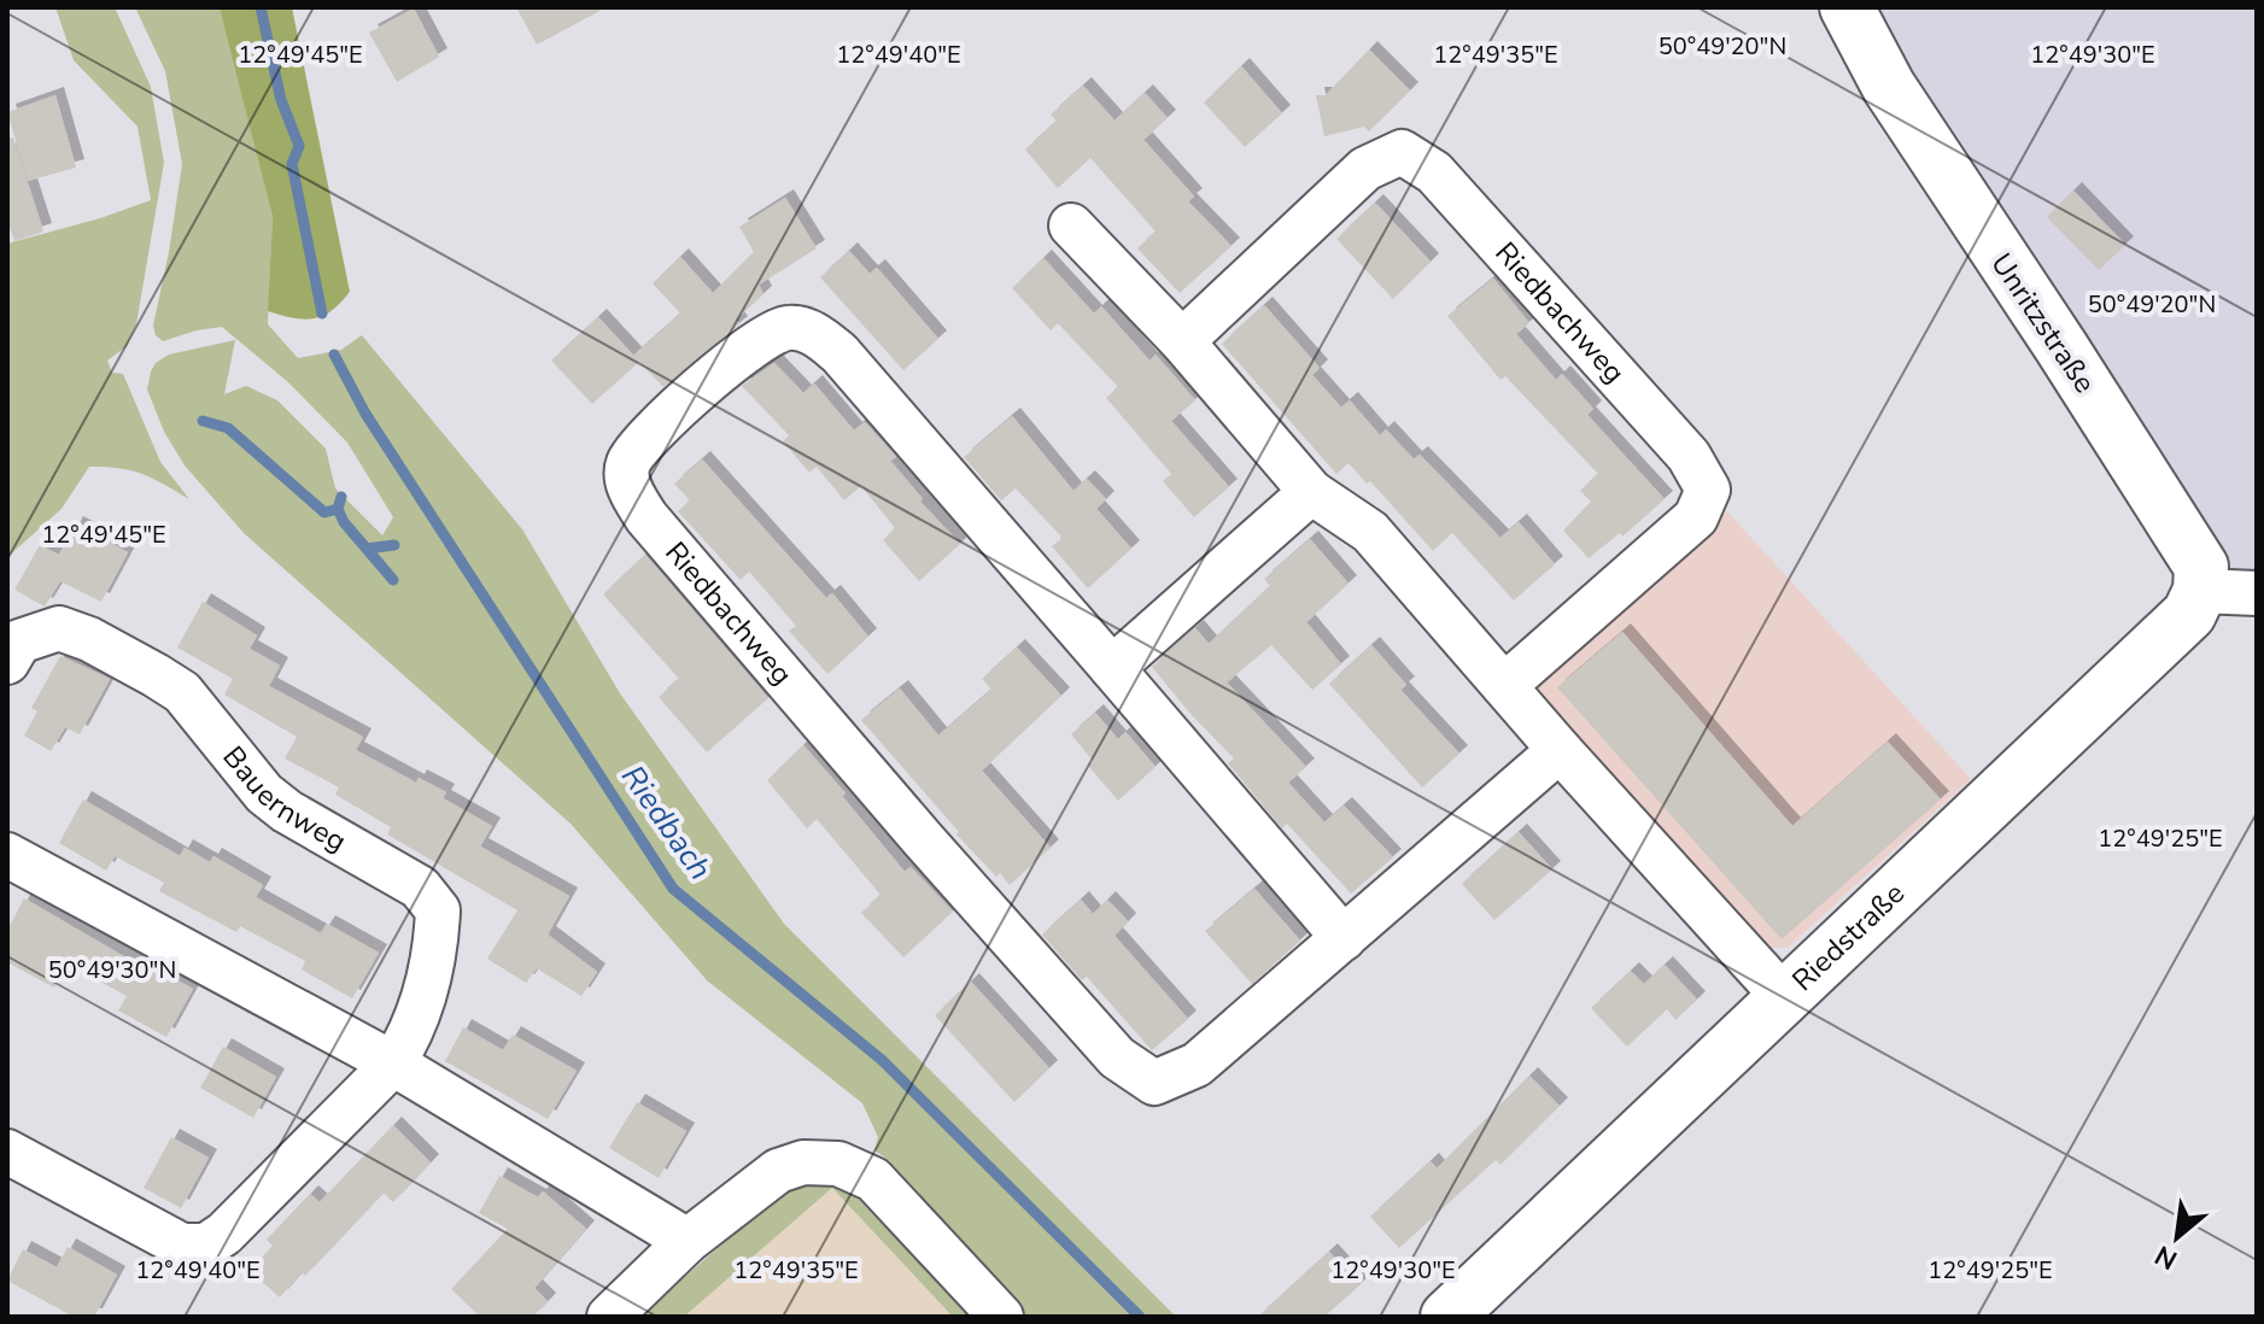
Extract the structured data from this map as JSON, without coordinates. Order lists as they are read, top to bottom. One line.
{"streets":{"street":["Riedbachweg","Unritzstraße","Bauernweg","Riedstraße"]},"crossings":[["Unritzstraße","Riedstraße"]],"water":["Riedbach"],"north":"bottom left","coordinates":["50°49'20\"N","12°49'45\"E","12°49'40\"E","12°49'35\"E","12°49'30\"E","12°49'25\"E","50°49'30\"N"]}
